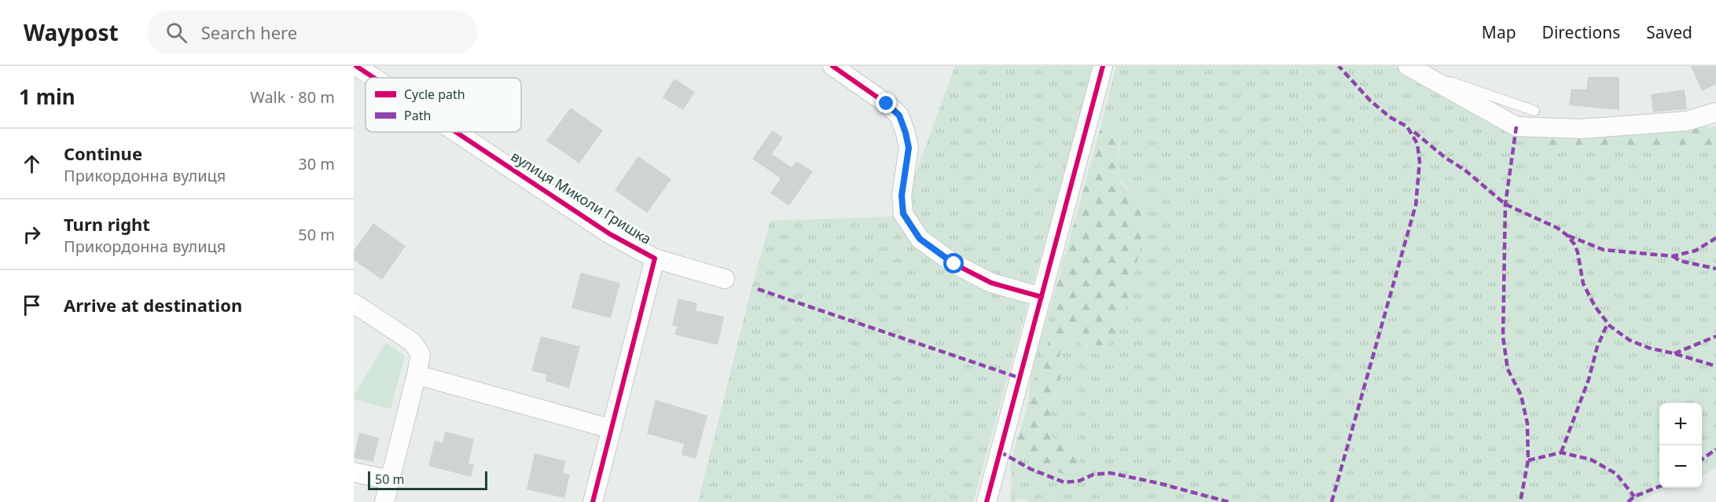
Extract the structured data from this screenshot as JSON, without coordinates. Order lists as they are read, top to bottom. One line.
{"streets":{"street":["вулиця Миколи Гришка"]},"legend":["Cycle path","Path"],"scale_bar":"50 m","page":{"header":"Waypost","search":"Search here","nav":["Map","Directions","Saved"],"heading":["1 min","Walk · 80 m"],"list":[["Continue","Прикордонна вулиця","30 m"],["Turn right","Прикордонна вулиця","50 m"],"Arrive at destination"],"map_buttons":["+","−"],"scale":"50 m"}}
